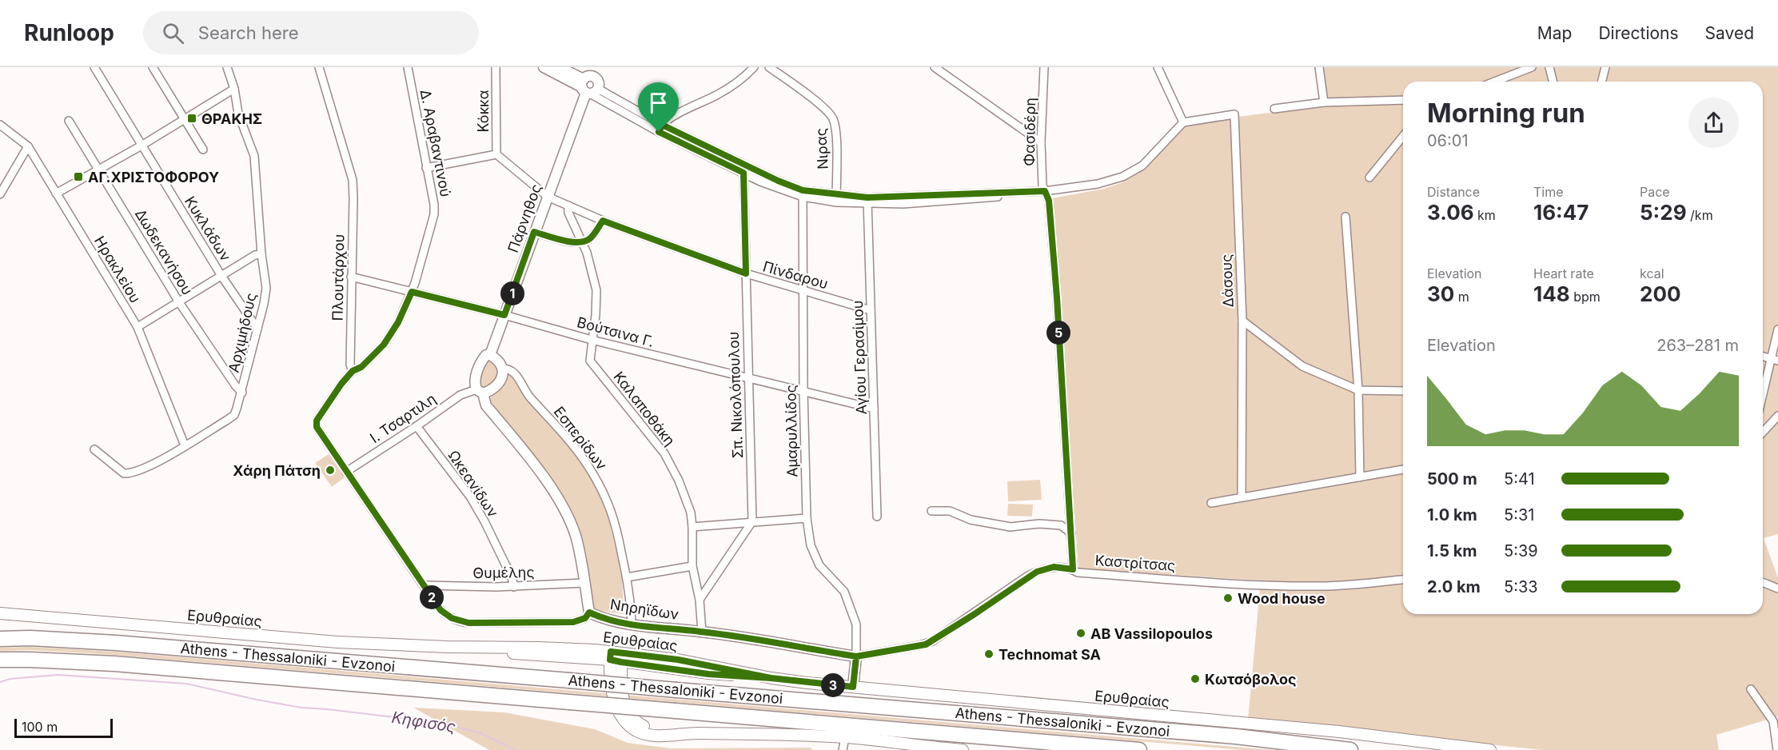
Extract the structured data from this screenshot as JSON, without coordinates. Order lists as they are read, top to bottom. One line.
{"streets":{"highway":["Athens - Thessaloniki - Evzonoi"],"main road":["Ερυθραίας"],"street":["Κόκκα","Φασιδέρη","Δ. Αραβαντινού","Νιρας","Πάρνηθος","Κυκλάδων","Δωδεκανήσου","Ηρακλείου","Πίνδαρου","Πλουτάρχου","Δάσους","Βούτσινα Γ.","Αρχιμήδους","Αγίου Γερασίμου","Σπ. Νικολόπουλου","Καλαποθάκη","Ι. Τσαρτιλη","Αμαρυλλίδος","Εσπερίδων","Ωκεανίδων","Καστρίτσας","Θυμέλης","Νηρηϊδων"]},"crossings":[["Κόκκα","Πίνδαρου"],["Φασιδέρη","Καστρίτσας"],["Δ. Αραβαντινού","Πλουτάρχου"],["Δ. Αραβαντινού","Βούτσινα Γ."],["Πάρνηθος","Πίνδαρου"],["Πάρνηθος","Βούτσινα Γ."],["Πάρνηθος","Ι. Τσαρτιλη"],["Πάρνηθος","Εσπερίδων"],["Πάρνηθος","Νηρηϊδων"],["Κυκλάδων","Αρχιμήδους"],["Δωδεκανήσου","Αρχιμήδους"],["Ηρακλείου","Αρχιμήδους"],["Πίνδαρου","Αγίου Γερασίμου"],["Πίνδαρου","Σπ. Νικολόπουλου"],["Πίνδαρου","Καλαποθάκη"],["Πίνδαρου","Αμαρυλλίδος"],["Πλουτάρχου","Βούτσινα Γ."],["Βούτσινα Γ.","Αγίου Γερασίμου"],["Βούτσινα Γ.","Σπ. Νικολόπουλου"],["Βούτσινα Γ.","Καλαποθάκη"],["Βούτσινα Γ.","Αμαρυλλίδος"],["Καλαποθάκη","Νηρηϊδων"],["Ι. Τσαρτιλη","Εσπερίδων"],["Ι. Τσαρτιλη","Ωκεανίδων"],["Ι. Τσαρτιλη","Νηρηϊδων"],["Αμαρυλλίδος","Καστρίτσας"],["Αμαρυλλίδος","Νηρηϊδων"],["Εσπερίδων","Νηρηϊδων"],["Ωκεανίδων","Θυμέλης"],["Καστρίτσας","Νηρηϊδων"],["Θυμέλης","Νηρηϊδων"]],"water":["Κηφισός"],"places":{"transit":["ΘΡΑΚΗΣ","ΑΓ.ΧΡΙΣΤΟΦΟΡΟΥ"],"other":["Χάρη Πάτση","Wood house","AB Vassilopoulos","Technomat SA","Κωτσόβολος"]},"scale_bar":"100 m","page":{"header":"Runloop","search":"Search here","nav":["Map","Directions","Saved"],"heading":["Morning run","06:01"],"stats":[["Distance","3.06 km"],["Time","16:47"],["Pace","5:29 /km"],["Elevation","30 m"],["Heart rate","148 bpm"],["kcal","200"]],"pins":["1","5","2","3"],"chart":["Elevation","263–281 m"],"list":[{"name":"500 m","note":"5:41"},{"name":"1.0 km","note":"5:31"},{"name":"1.5 km","note":"5:39"},{"name":"2.0 km","note":"5:33"}],"scale":"100 m"}}
